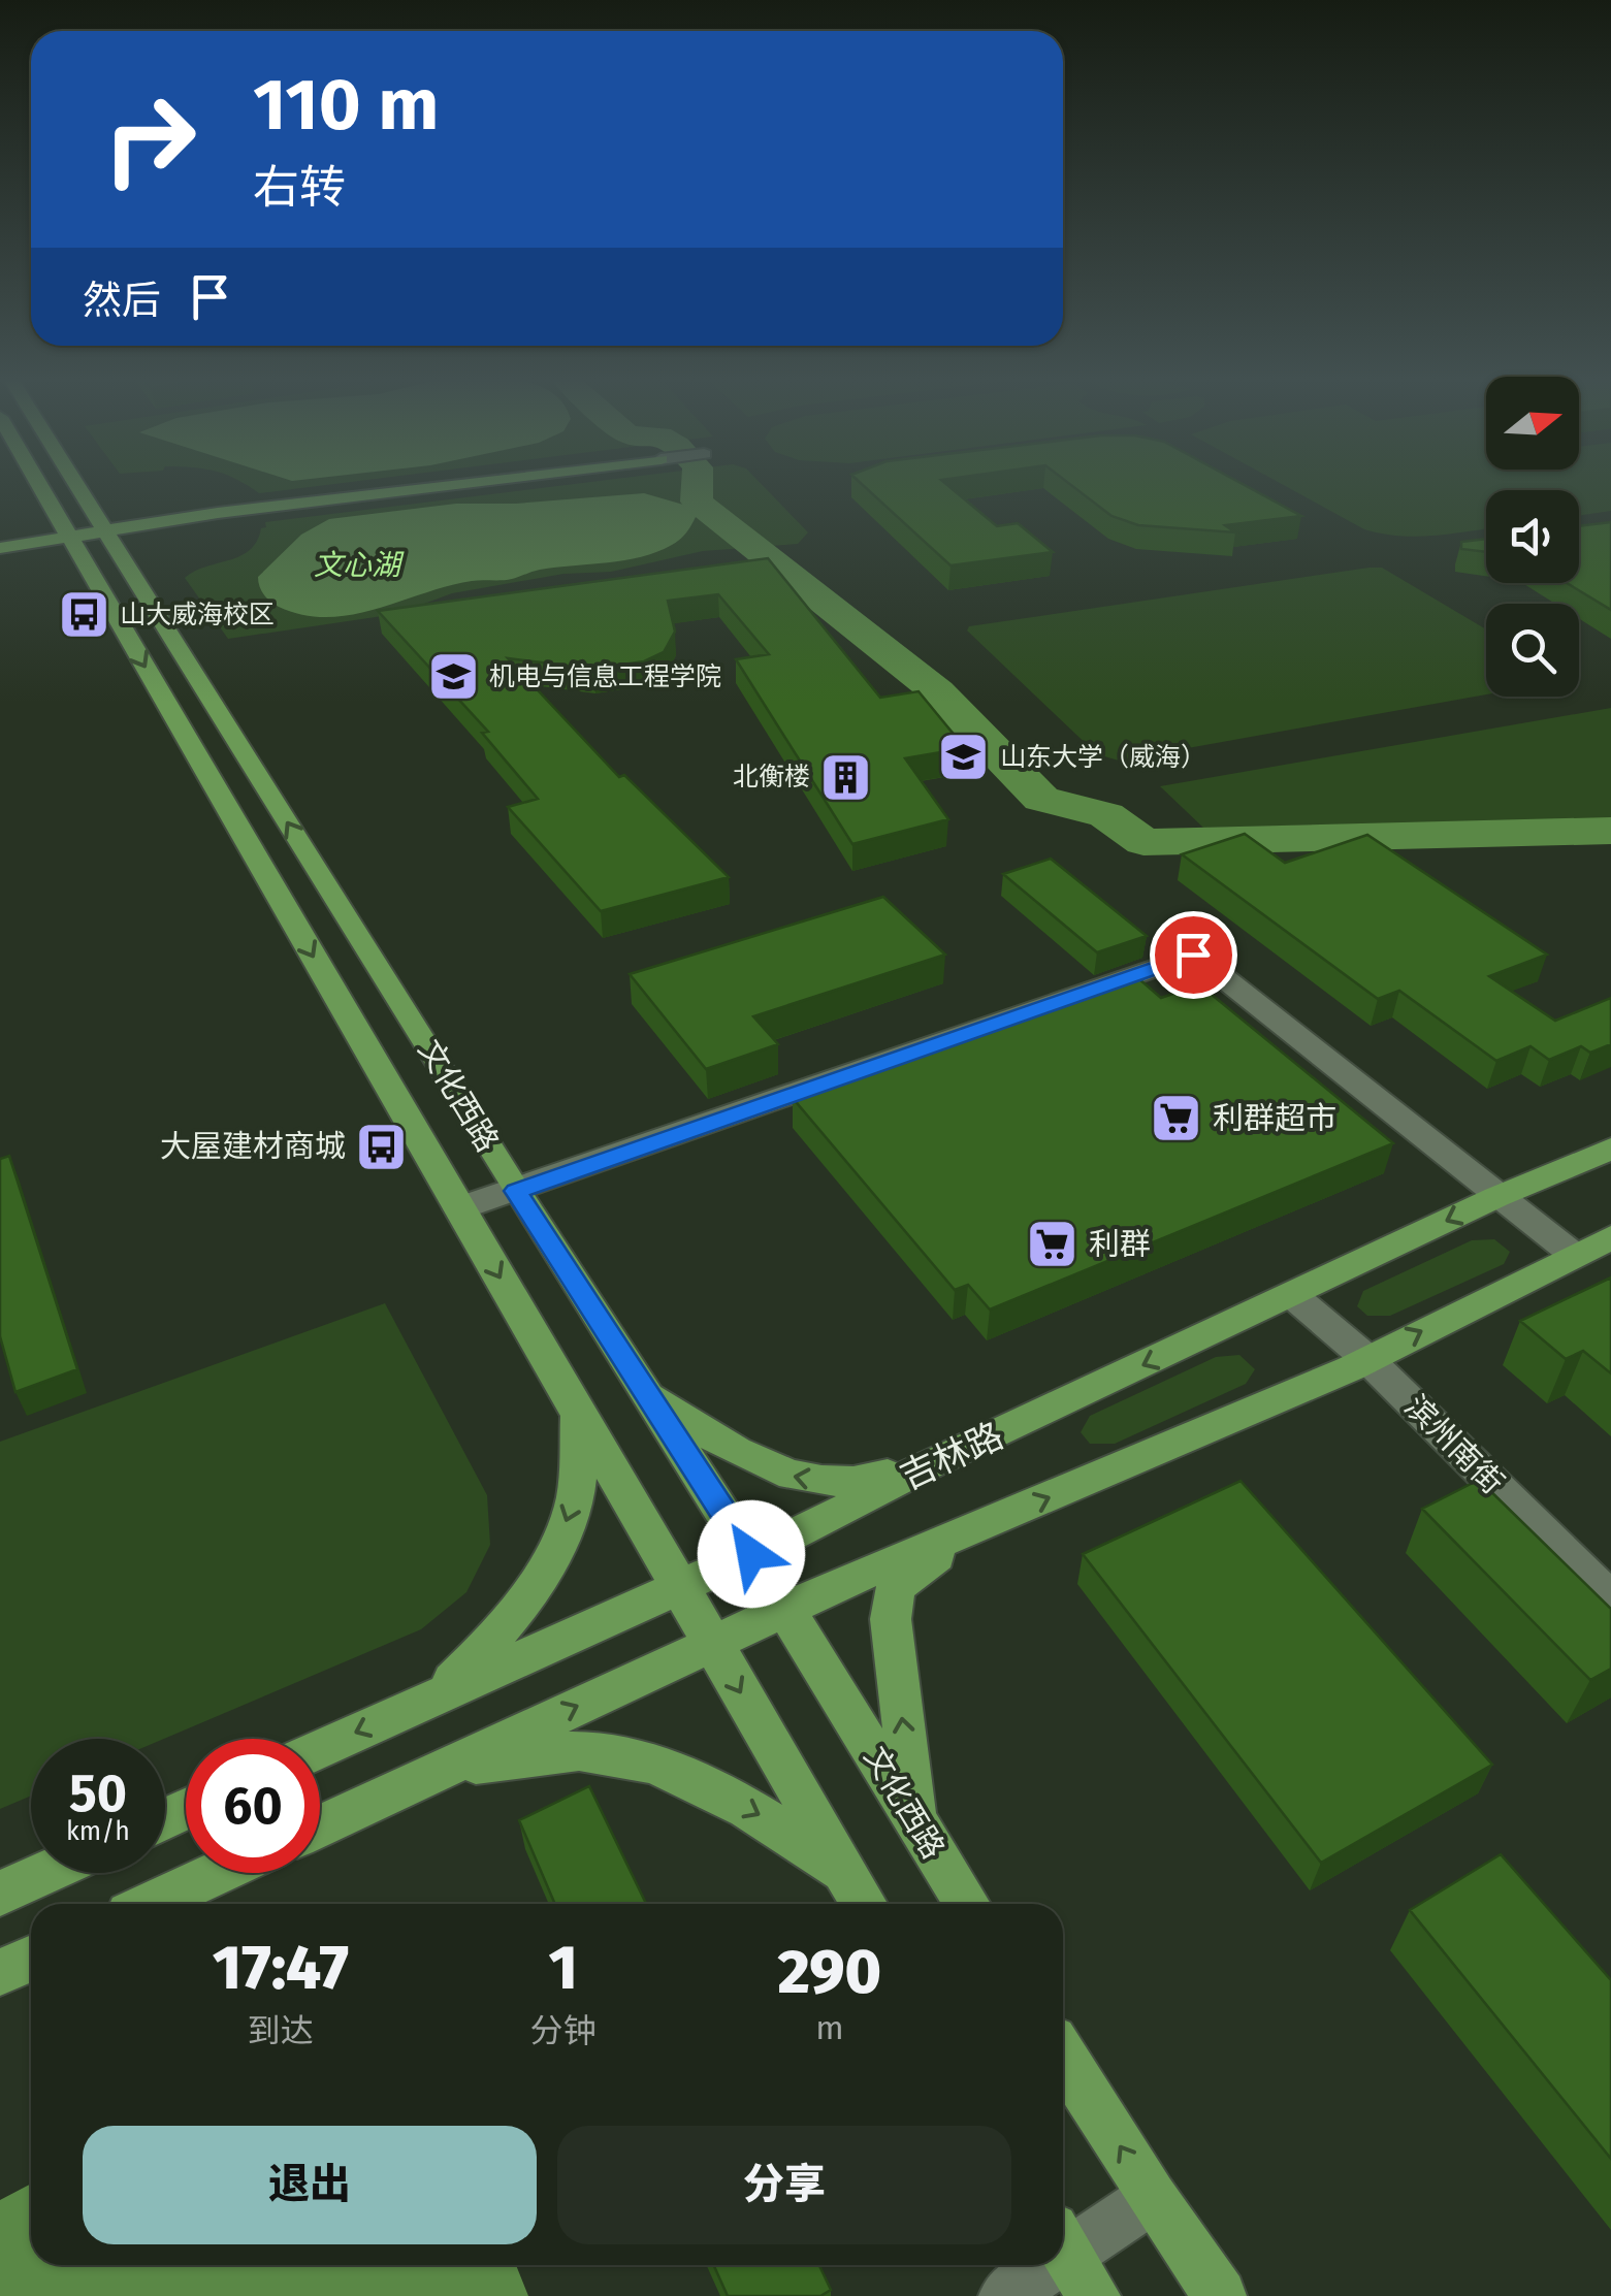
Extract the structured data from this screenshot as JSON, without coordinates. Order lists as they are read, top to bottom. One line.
{"streets":{"main road":["文化西路","吉林路"],"street":["滨州南街"]},"crossings":[["文化西路","吉林路"],["滨州南街","吉林路"]],"water":["文心湖"],"places":{"bus stop":["山大威海校区","大屋建材商城"],"school or university":["机电与信息工程学院","山东大学（威海）"],"building":["北衡楼"],"supermarket":["利群超市","利群"]},"north":"right","page":{"turn":["110 m","右转"],"then":"然后","speed":"50 km/h","limit":"60","eta":["17:47","到达","1","分钟","290","m"],"buttons":["退出","分享"]}}
